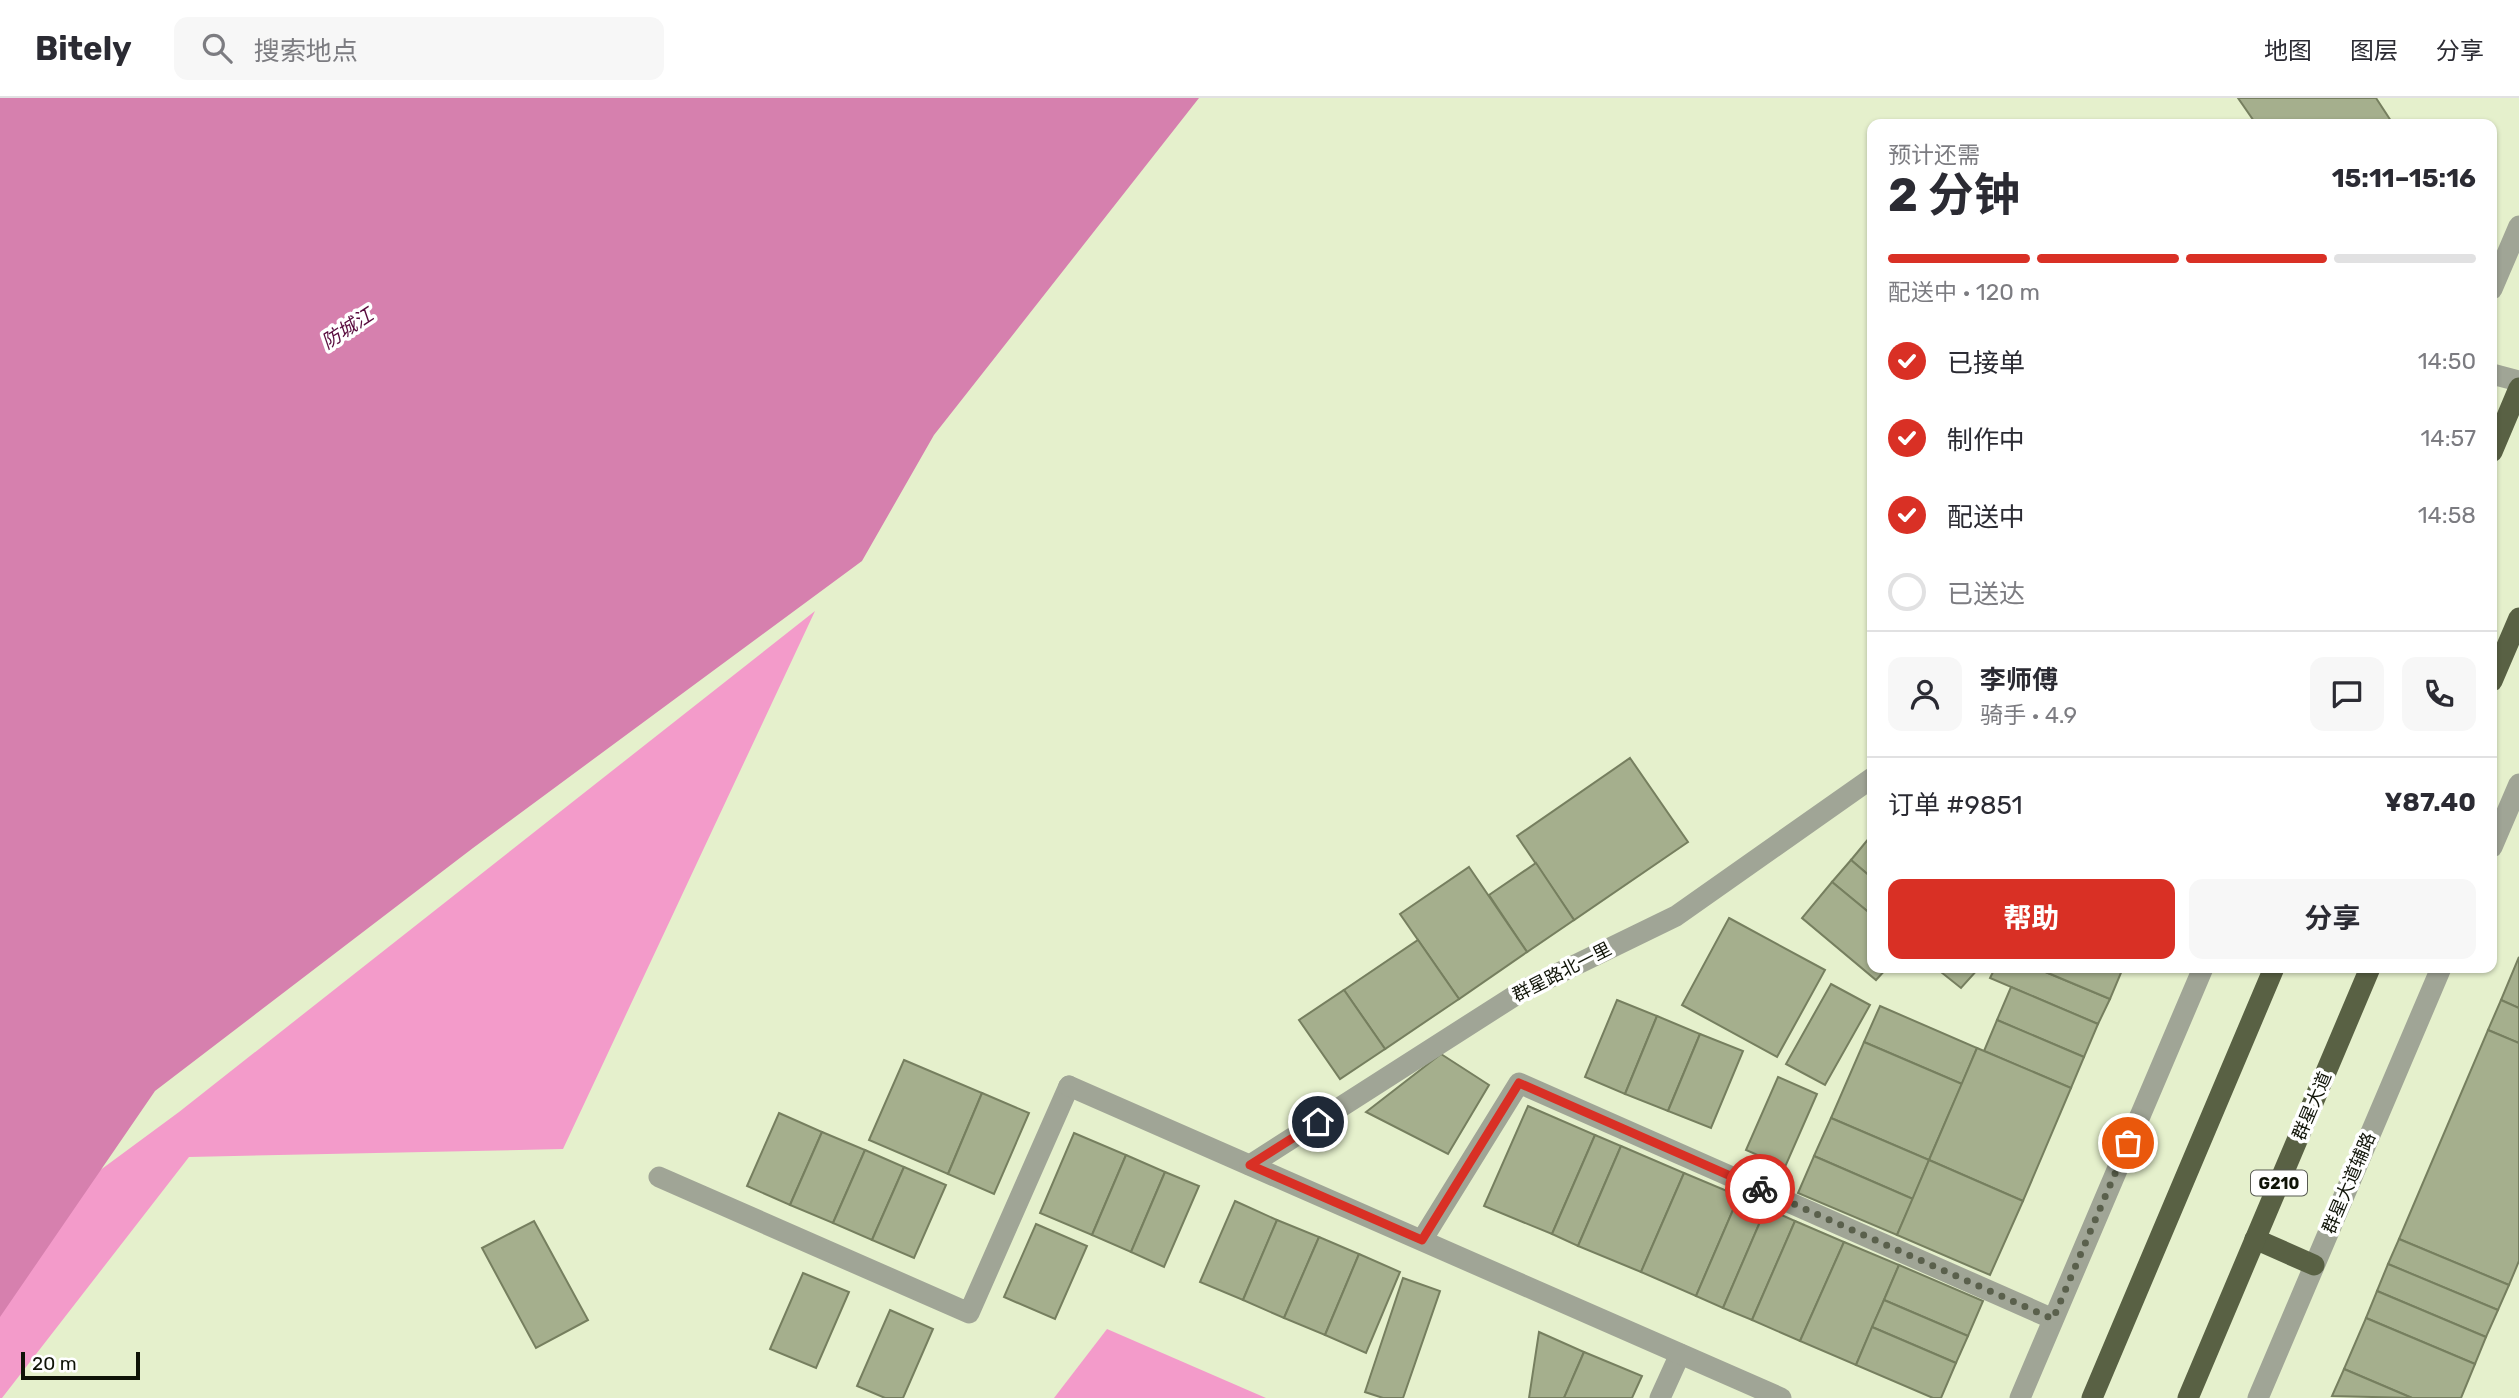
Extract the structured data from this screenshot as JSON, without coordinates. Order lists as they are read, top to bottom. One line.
{"streets":{"highway":["群星大道","G210"],"street":["群星路北一里","群星大道辅路"]},"water":["防城江"],"scale_bar":"20 m","page":{"header":"Bitely","search":"搜索地点","nav":["地图","图层","分享"],"heading":["2 分钟","预计还需","15:11–15:16"],"panel":["李师傅","骑手 · 4.9","订单 #9851","¥87.40"],"bar":"配送中 · 120 m","list":[["已接单","14:50"],["制作中","14:57"],["配送中","14:58"],"已送达"],"buttons":["帮助","分享"],"scale":"20 m"}}
